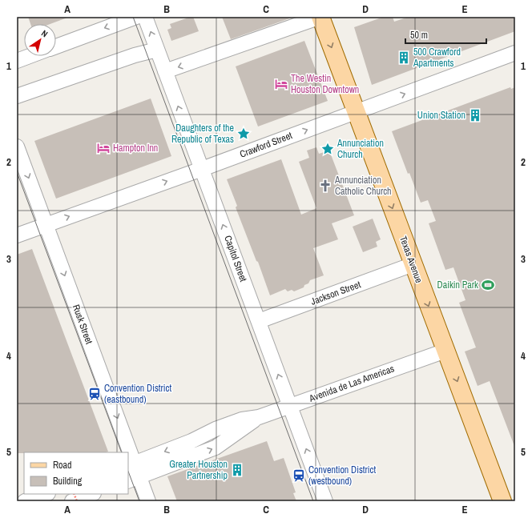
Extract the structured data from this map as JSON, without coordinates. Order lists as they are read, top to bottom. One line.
{"streets":{"main road":["Texas Avenue"],"street":["Crawford Street","Capitol Street","Jackson Street","Rusk Street","Avenida de Las Americas"]},"crossings":[["Crawford Street","Capitol Street"],["Crawford Street","Texas Avenue"],["Crawford Street","Rusk Street"],["Capitol Street","Jackson Street"],["Capitol Street","Avenida de Las Americas"],["Texas Avenue","Jackson Street"],["Texas Avenue","Avenida de Las Americas"],["Rusk Street","Avenida de Las Americas"]],"one_way":["Capitol Street","Texas Avenue","Rusk Street"],"places":{"building":["500 Crawford Apartments","Union Station","Greater Houston Partnership"],"hotel":["The Westin Houston Downtown","Hampton Inn"],"place":["Daughters of the Republic of Texas","Annunciation Church"],"church":["Annunciation Catholic Church"],"sports":["Daikin Park"],"station":["Convention District (eastbound)","Convention District (westbound)"]},"legend":["Road","Building"],"scale_bar":"50 m","north":"top right","grid":{"columns":["A","B","C","D","E"],"rows":["1","2","3","4","5"]}}
